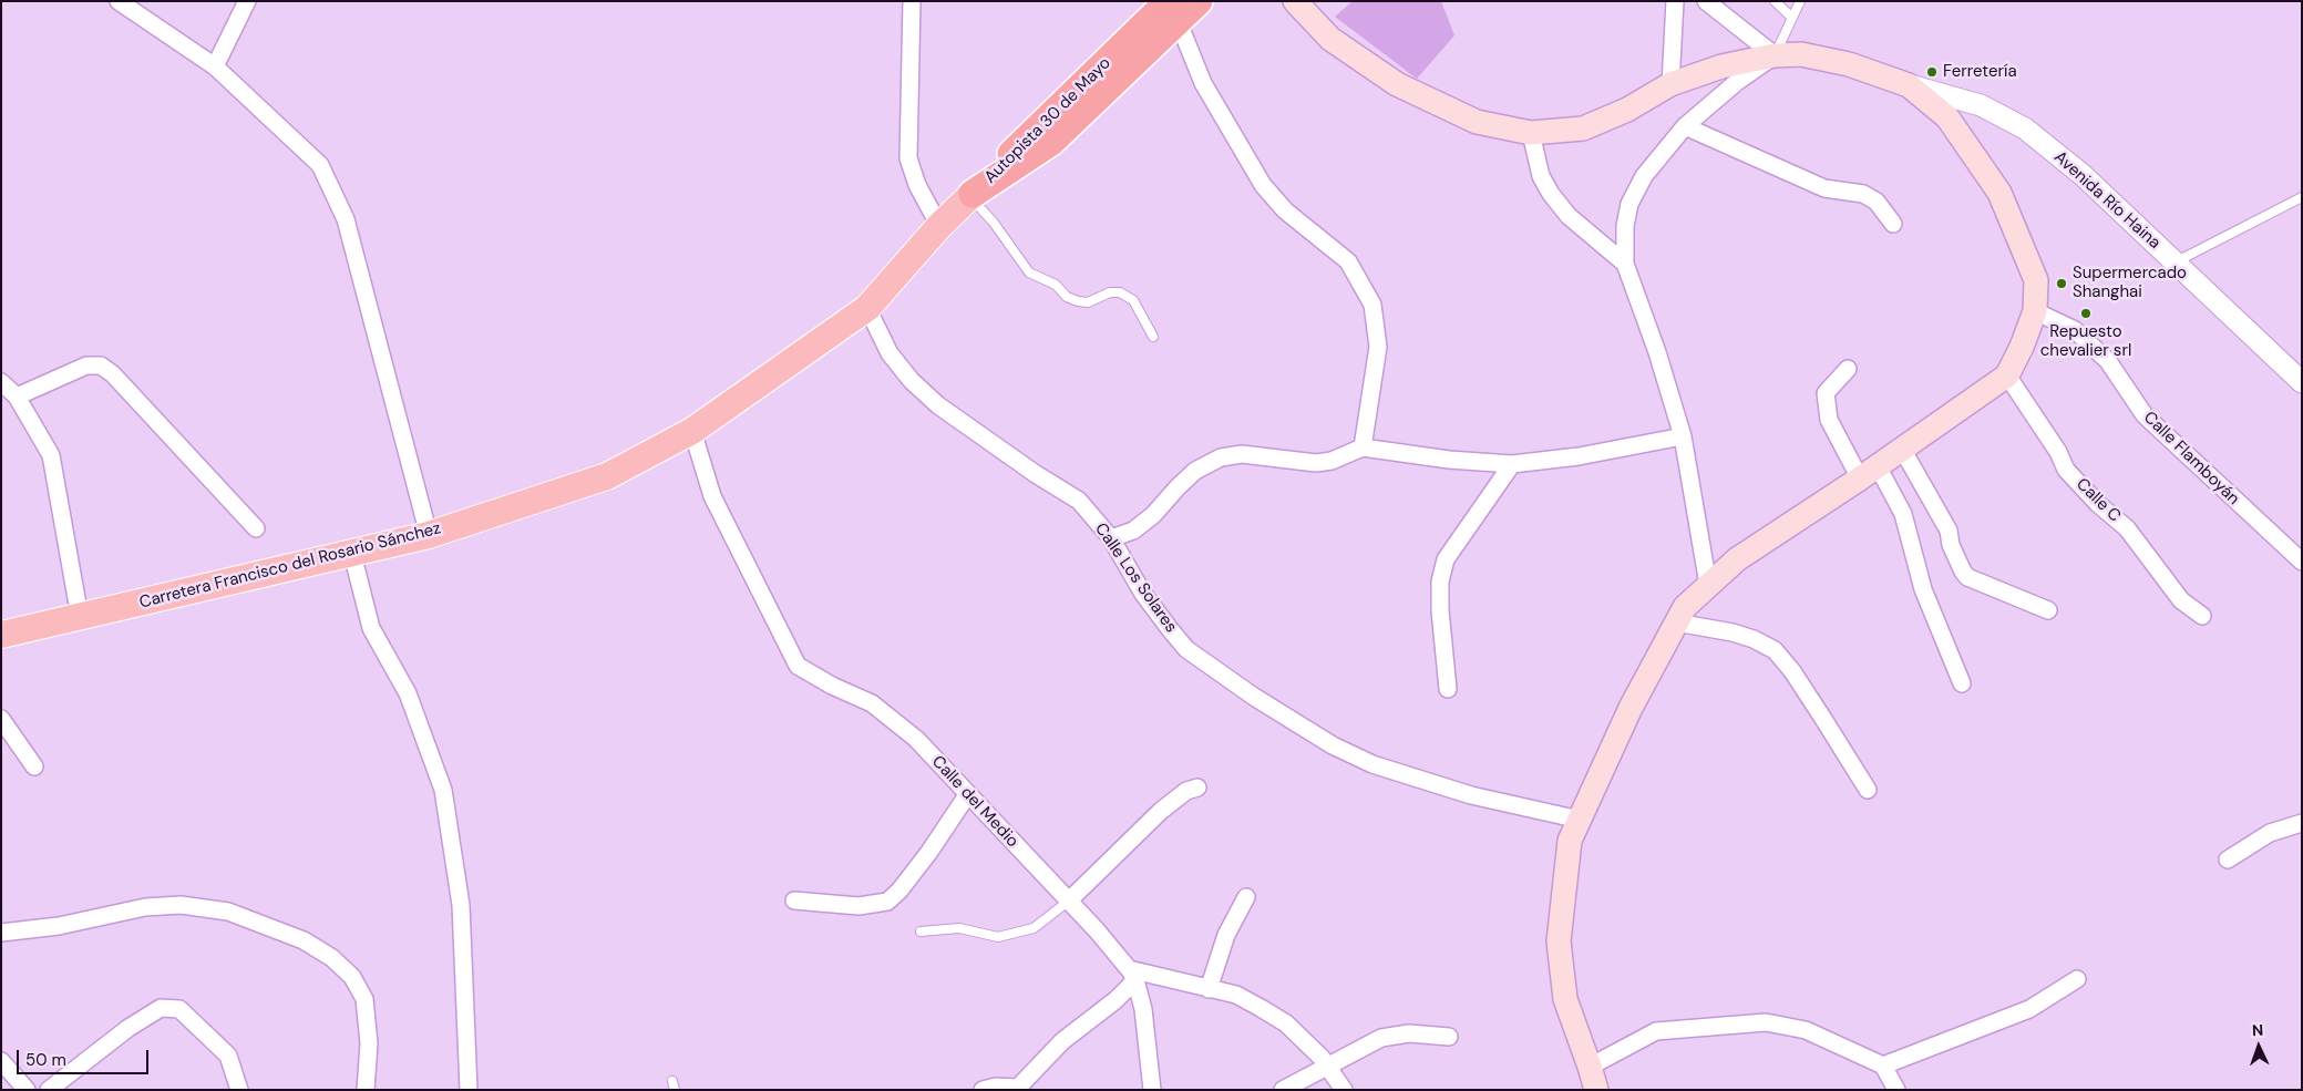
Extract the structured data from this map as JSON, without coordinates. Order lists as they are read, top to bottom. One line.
{"streets":{"highway":["Autopista 30 de Mayo"],"main road":["Carretera Francisco del Rosario Sánchez"],"street":["Avenida Río Haina","Calle Flamboyán","Calle C","Calle Los Solares","Calle del Medio"]},"crossings":[["Autopista 30 de Mayo","Carretera Francisco del Rosario Sánchez"],["Carretera Francisco del Rosario Sánchez","Calle Los Solares"],["Carretera Francisco del Rosario Sánchez","Calle del Medio"]],"places":["Ferretería","Supermercado Shanghai","Repuesto chevalier srl"],"scale_bar":"50 m","north":"top"}
